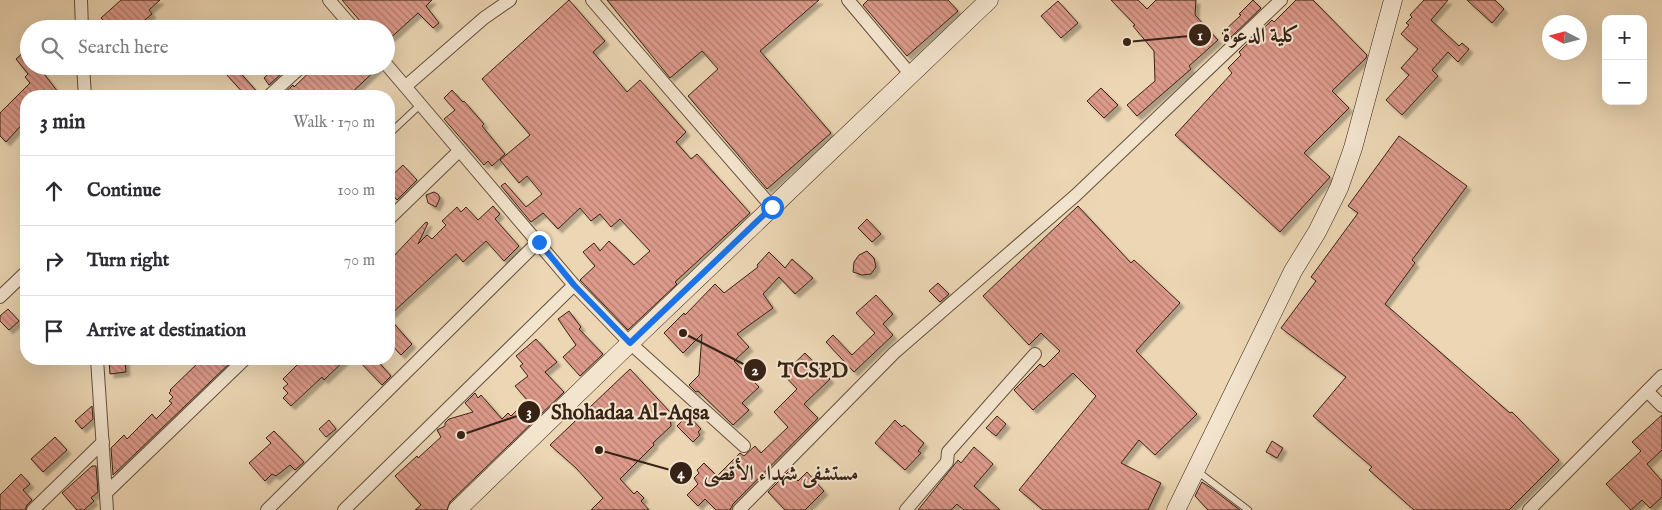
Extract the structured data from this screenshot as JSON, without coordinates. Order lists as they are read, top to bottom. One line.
{"places":["كلية الدعوة","TCSPD","Shohadaa Al-Aqsa","مستشفى شهداء الأقصى"],"north":"left","page":{"map_buttons":["+","−"],"search":"Search here","heading":["3 min","Walk · 170 m"],"list":[["Continue","100 m"],["Turn right","70 m"],"Arrive at destination"]}}
